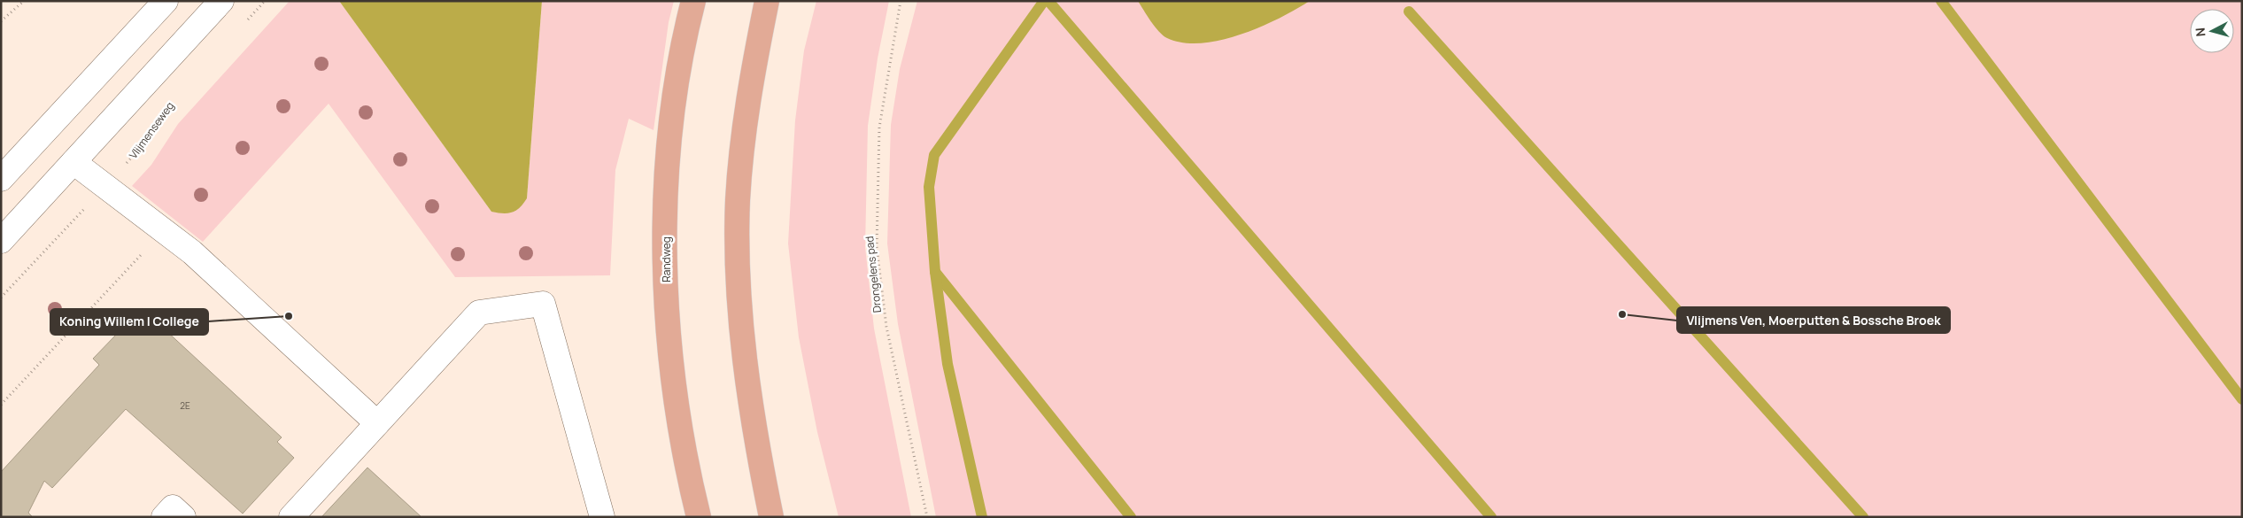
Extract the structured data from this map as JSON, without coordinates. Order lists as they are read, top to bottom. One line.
{"streets":{"main road":["Randweg"],"path":["Vlijmenseweg","Drongelens pad"]},"places":["Vlijmens Ven, Moerputten & Bossche Broek","Koning Willem I College"],"house_numbers":["2E"],"north":"left"}
